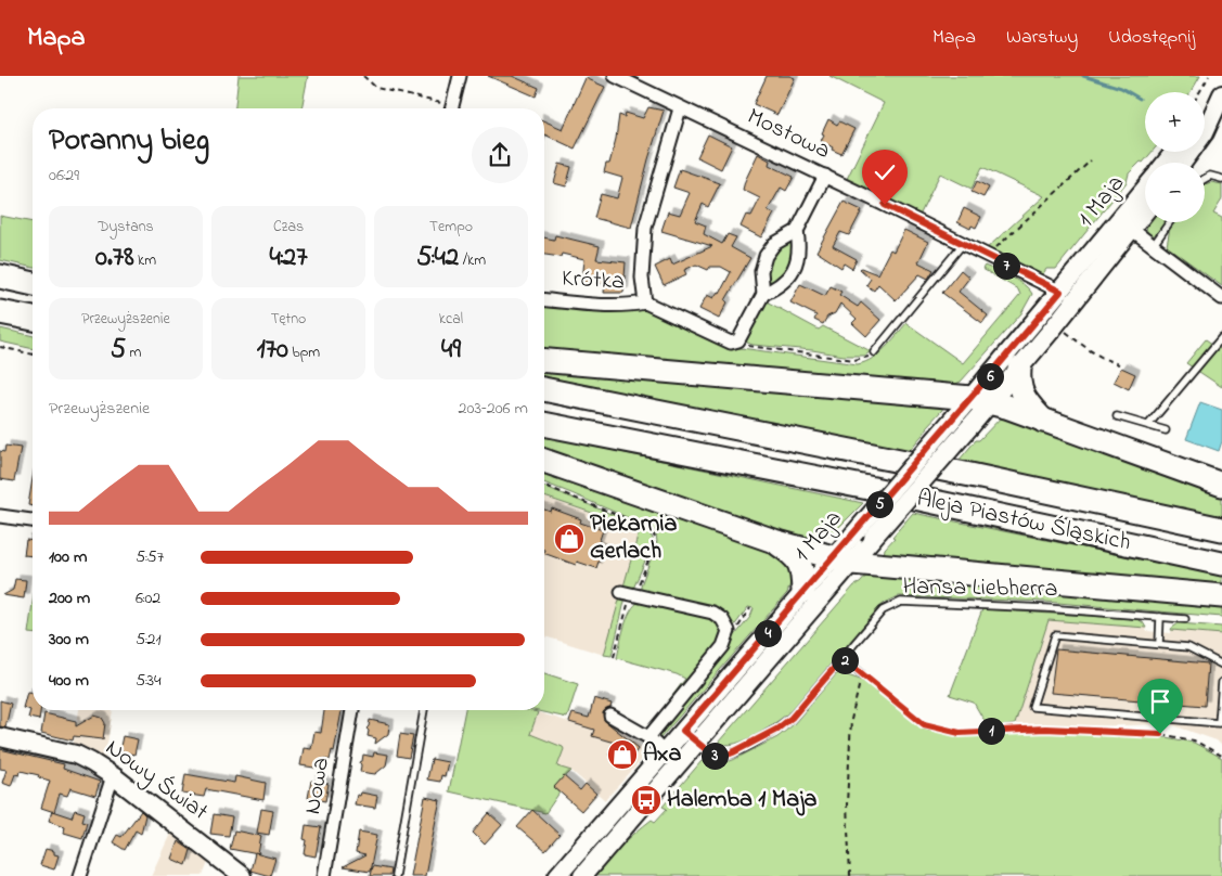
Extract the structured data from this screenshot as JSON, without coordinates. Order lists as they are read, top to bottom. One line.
{"streets":{"highway":["Aleja Piastów Śląskich"],"main road":["1 Maja","Nowy Świat"],"street":["Mostowa","Krótka","Nowa"],"lane":["Hansa Liebherra"]},"crossings":[["Mostowa","1 Maja"],["1 Maja","Hansa Liebherra"]],"places":{"shop":["Piekarnia Gerlach","Axa"],"bus stop":["Halemba 1 Maja"]},"page":{"header":"Mapa","nav":["Mapa","Warstwy","Udostępnij"],"map_buttons":["+","−"],"heading":["Poranny bieg","06:29"],"stats":[["Dystans","0.78 km"],["Czas","4:27"],["Tempo","5:42 /km"],["Przewyższenie","5 m"],["Tętno","170 bpm"],["kcal","49"]],"pins":["7","6","5","4","2","1","3"],"chart":["Przewyższenie","203–206 m"],"list":[{"name":"100 m","note":"5:57"},{"name":"200 m","note":"6:02"},{"name":"300 m","note":"5:21"},{"name":"400 m","note":"5:34"}]}}
